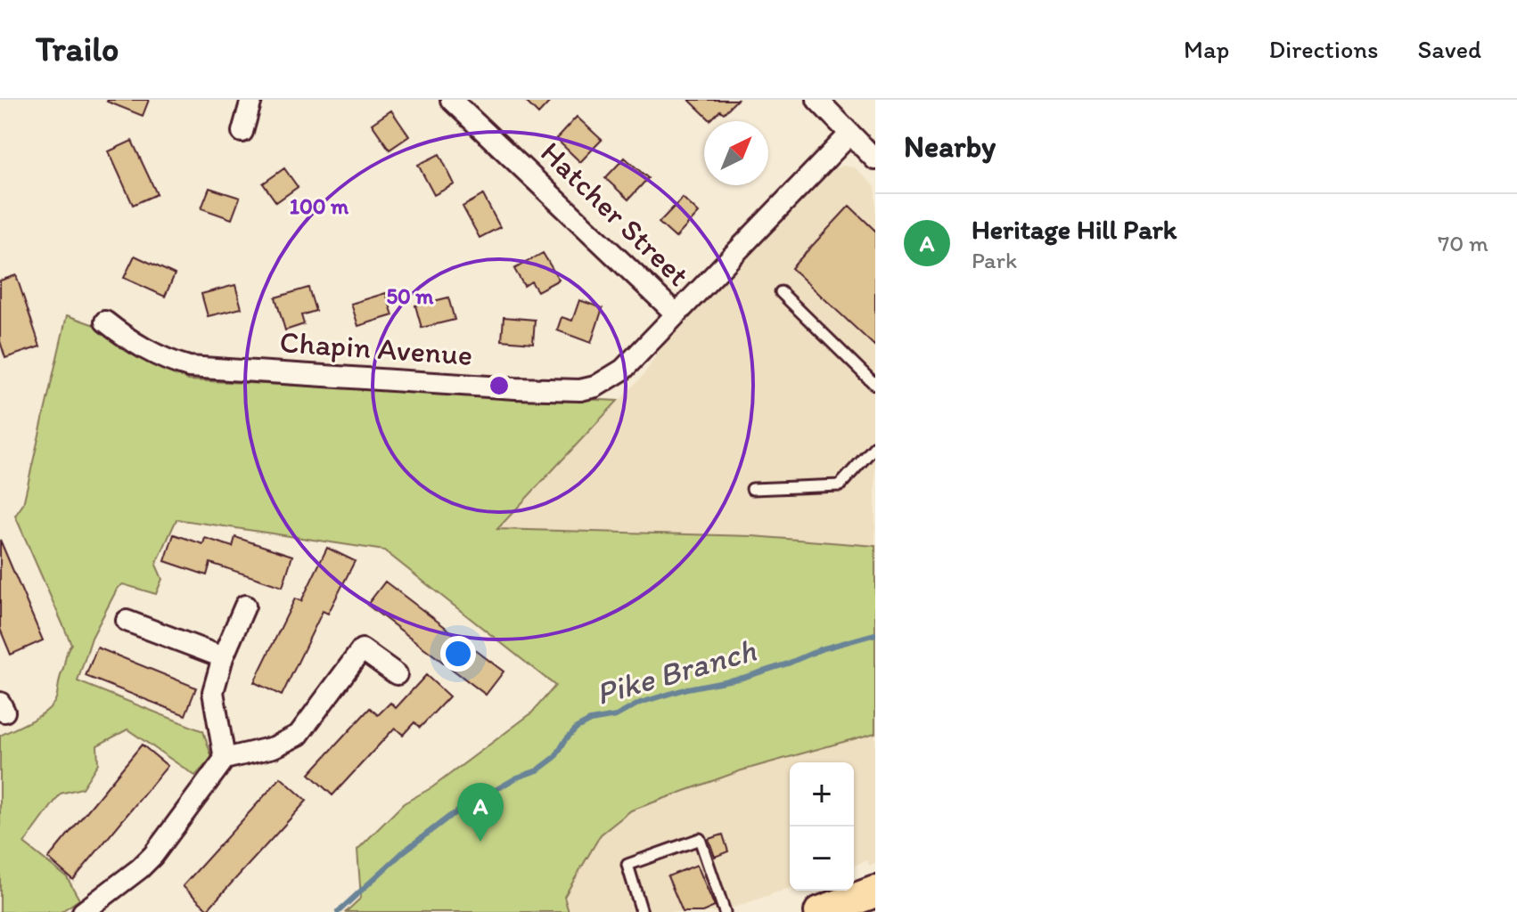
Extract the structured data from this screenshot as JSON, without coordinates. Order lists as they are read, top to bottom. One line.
{"streets":{"street":["Hatcher Street","Chapin Avenue"]},"crossings":[["Hatcher Street","Chapin Avenue"]],"water":["Pike Branch"],"north":"top right","page":{"header":"Trailo","nav":["Map","Directions","Saved"],"heading":"Nearby","list":[{"mark":"A","name":"Heritage Hill Park","note":"Park","value":"70 m"}],"map_buttons":["+","−"],"pins":"A"},"rings":["100 m","50 m"]}
